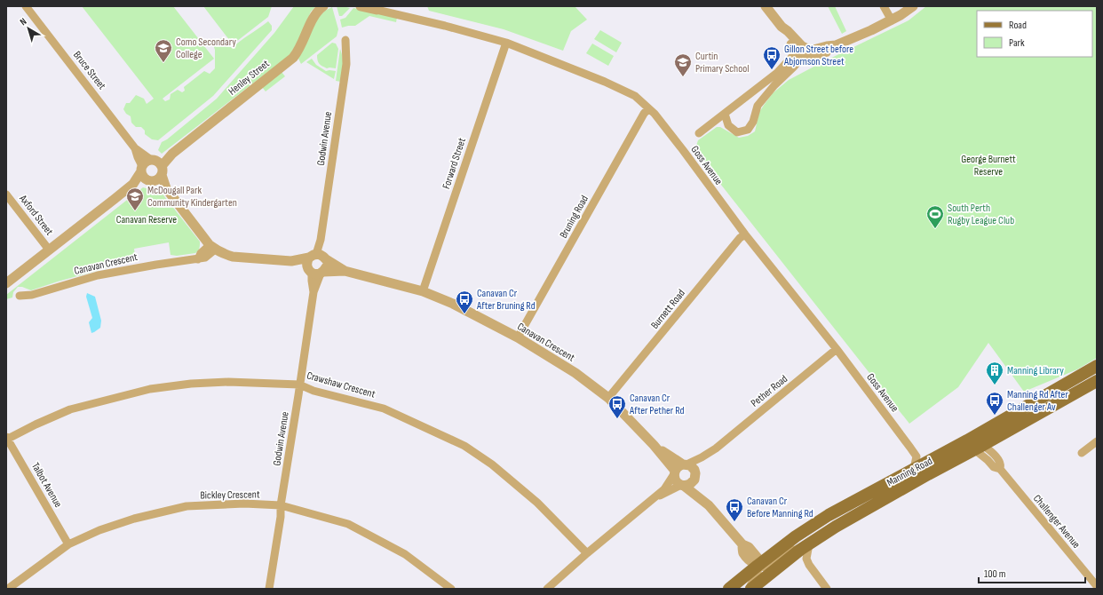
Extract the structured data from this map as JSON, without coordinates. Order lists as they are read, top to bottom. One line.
{"streets":{"main road":["Manning Road"],"street":["Bruce Street","Henley Street","Godwin Avenue","Forward Street","Goss Avenue","Axford Street","Bruning Road","Canavan Crescent","Burnett Road","Crawshaw Crescent","Pether Road","Talbot Avenue","Bickley Crescent","Challenger Avenue"]},"crossings":[["Bruce Street","Henley Street"],["Godwin Avenue","Canavan Crescent"],["Godwin Avenue","Crawshaw Crescent"],["Godwin Avenue","Bickley Crescent"],["Forward Street","Goss Avenue"],["Forward Street","Canavan Crescent"],["Goss Avenue","Bruning Road"],["Goss Avenue","Burnett Road"],["Goss Avenue","Pether Road"],["Goss Avenue","Manning Road"],["Bruning Road","Canavan Crescent"],["Canavan Crescent","Burnett Road"],["Canavan Crescent","Pether Road"],["Canavan Crescent","Manning Road"],["Crawshaw Crescent","Talbot Avenue"],["Manning Road","Challenger Avenue"],["Talbot Avenue","Bickley Crescent"]],"parks":["George Burnett Reserve","Canavan Reserve"],"places":{"school or university":["Como Secondary College","Curtin Primary School","McDougall Park Community Kindergarten"],"bus stop":["Gillon Street before Abjornson Street","Canavan Cr After Bruning Rd","Manning Rd After Challenger Av","Canavan Cr After Pether Rd","Canavan Cr Before Manning Rd"],"sports":["South Perth Rugby League Club"],"building":["Manning Library"]},"legend":["Road","Park"],"scale_bar":"100 m","north":"top left"}
